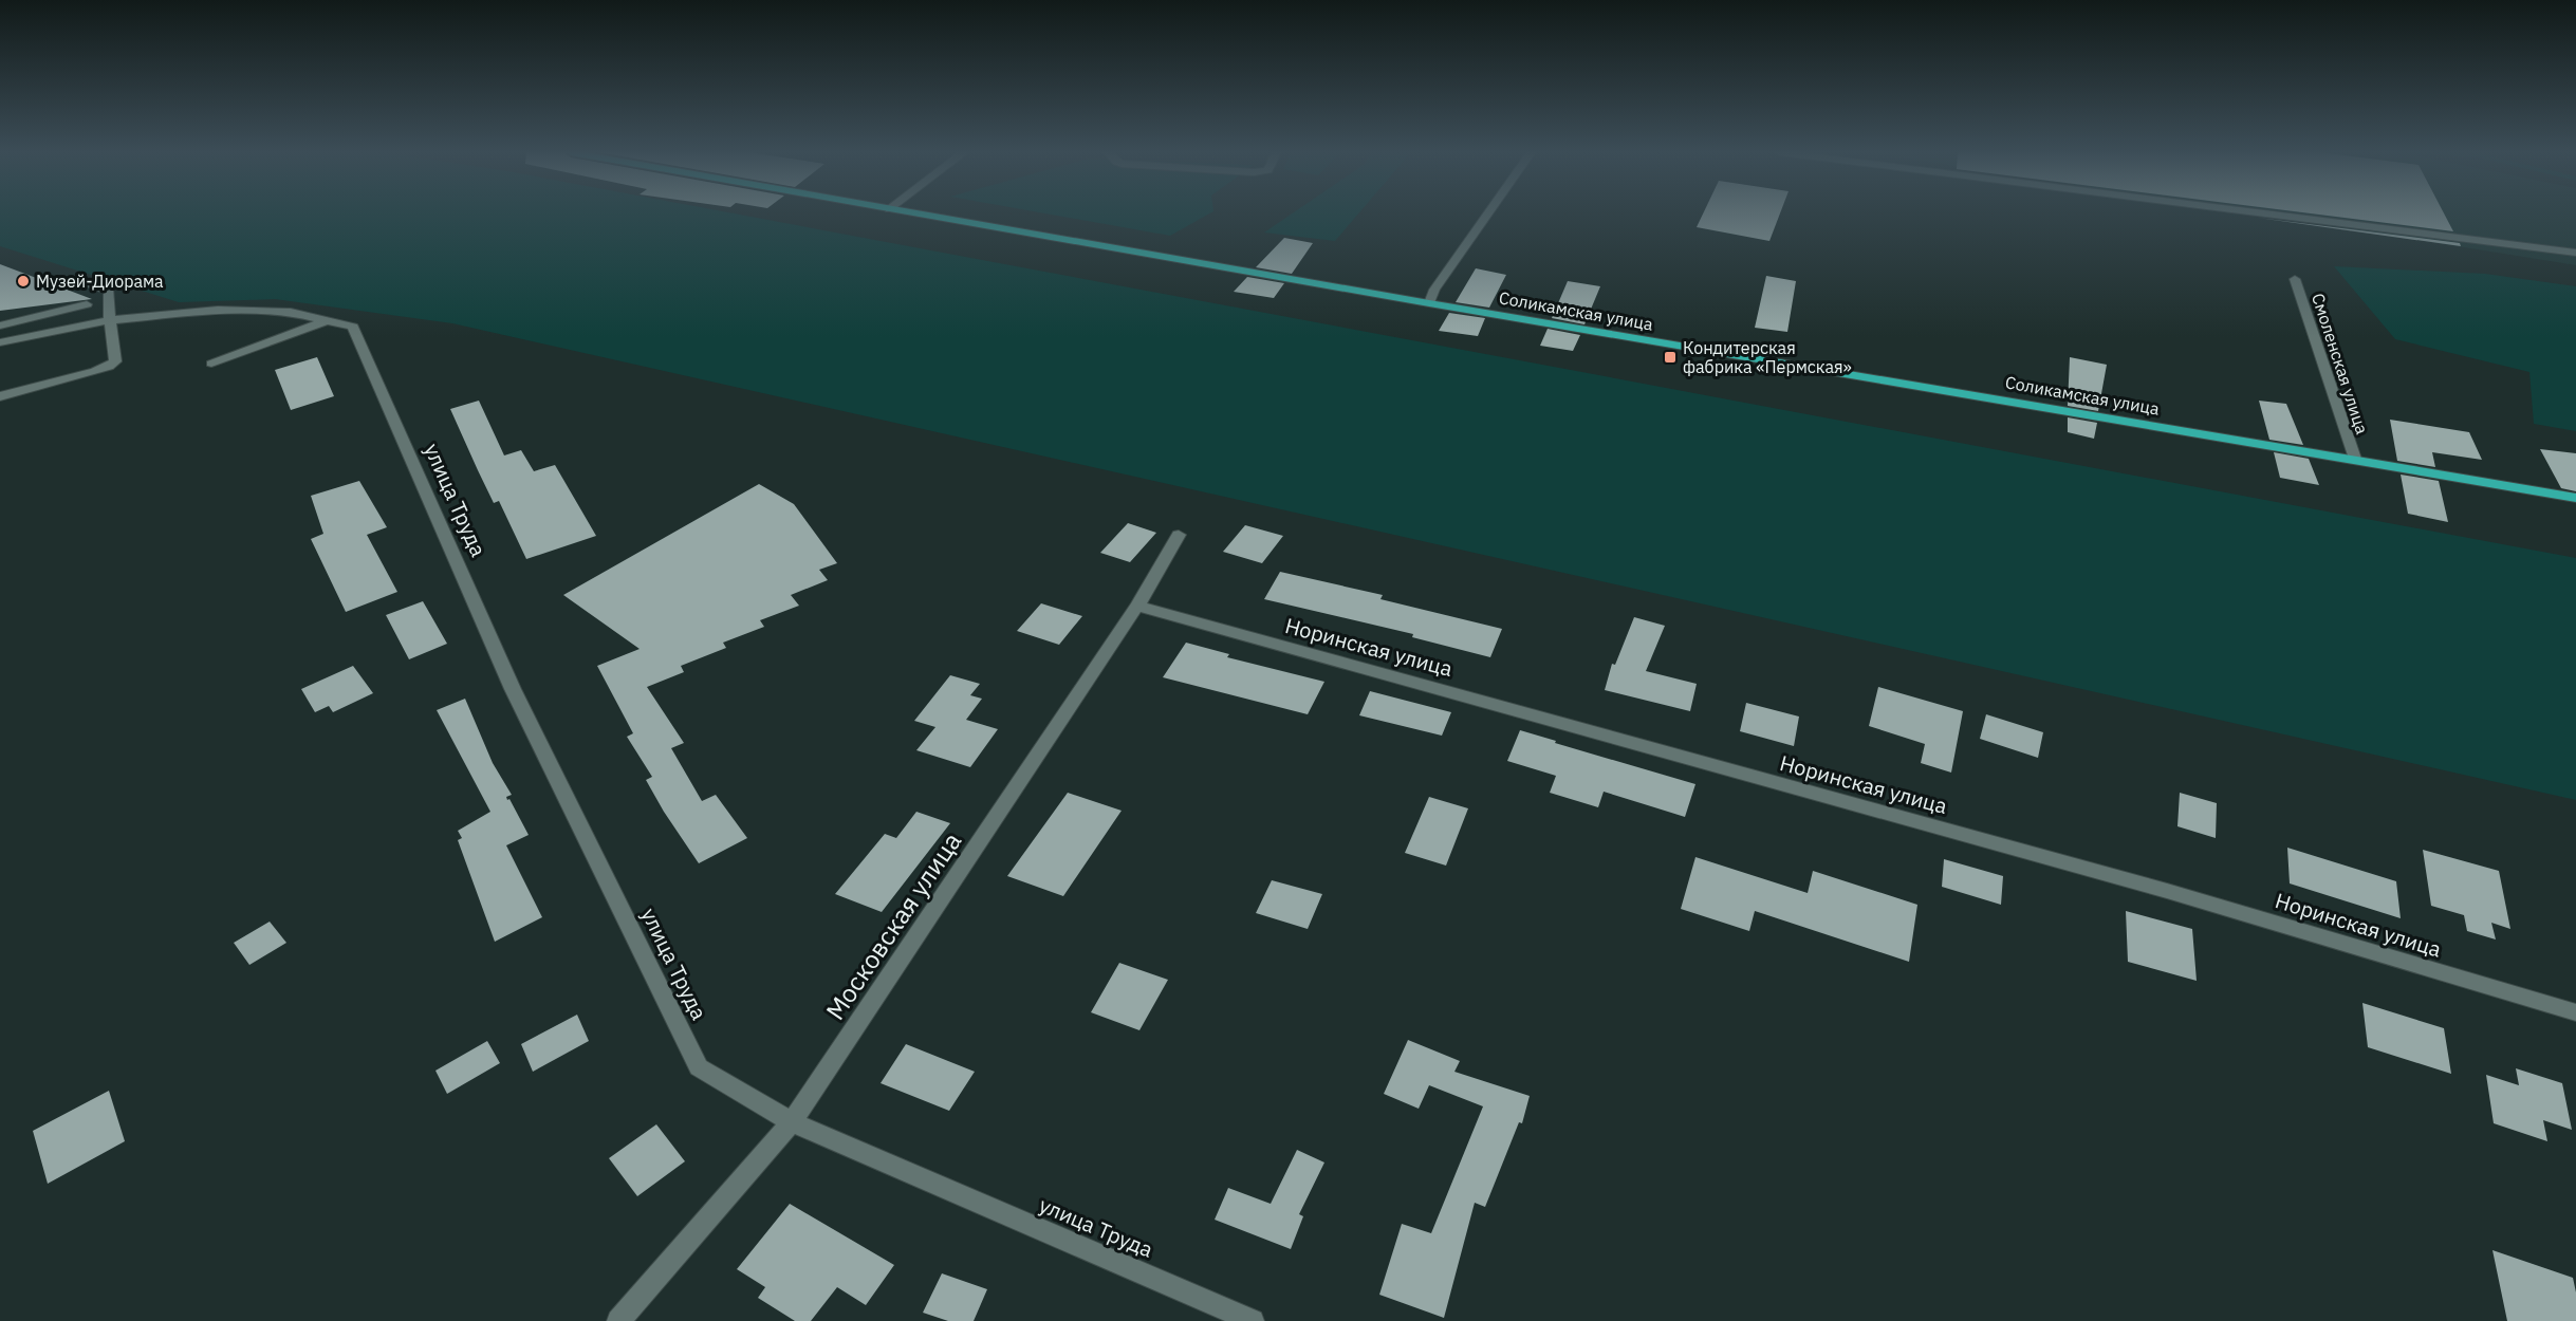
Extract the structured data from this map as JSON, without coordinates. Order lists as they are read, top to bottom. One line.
{"streets":{"main road":["Соликамская улица"],"street":["Смоленская улица","улица Труда","Норинская улица","Московская улица"]},"crossings":[["Соликамская улица","Смоленская улица"],["улица Труда","Московская улица"],["Норинская улица","Московская улица"]],"places":{"other":["Музей-Диорама"],"transit":["Кондитерская фабрика «Пермская»"]}}
